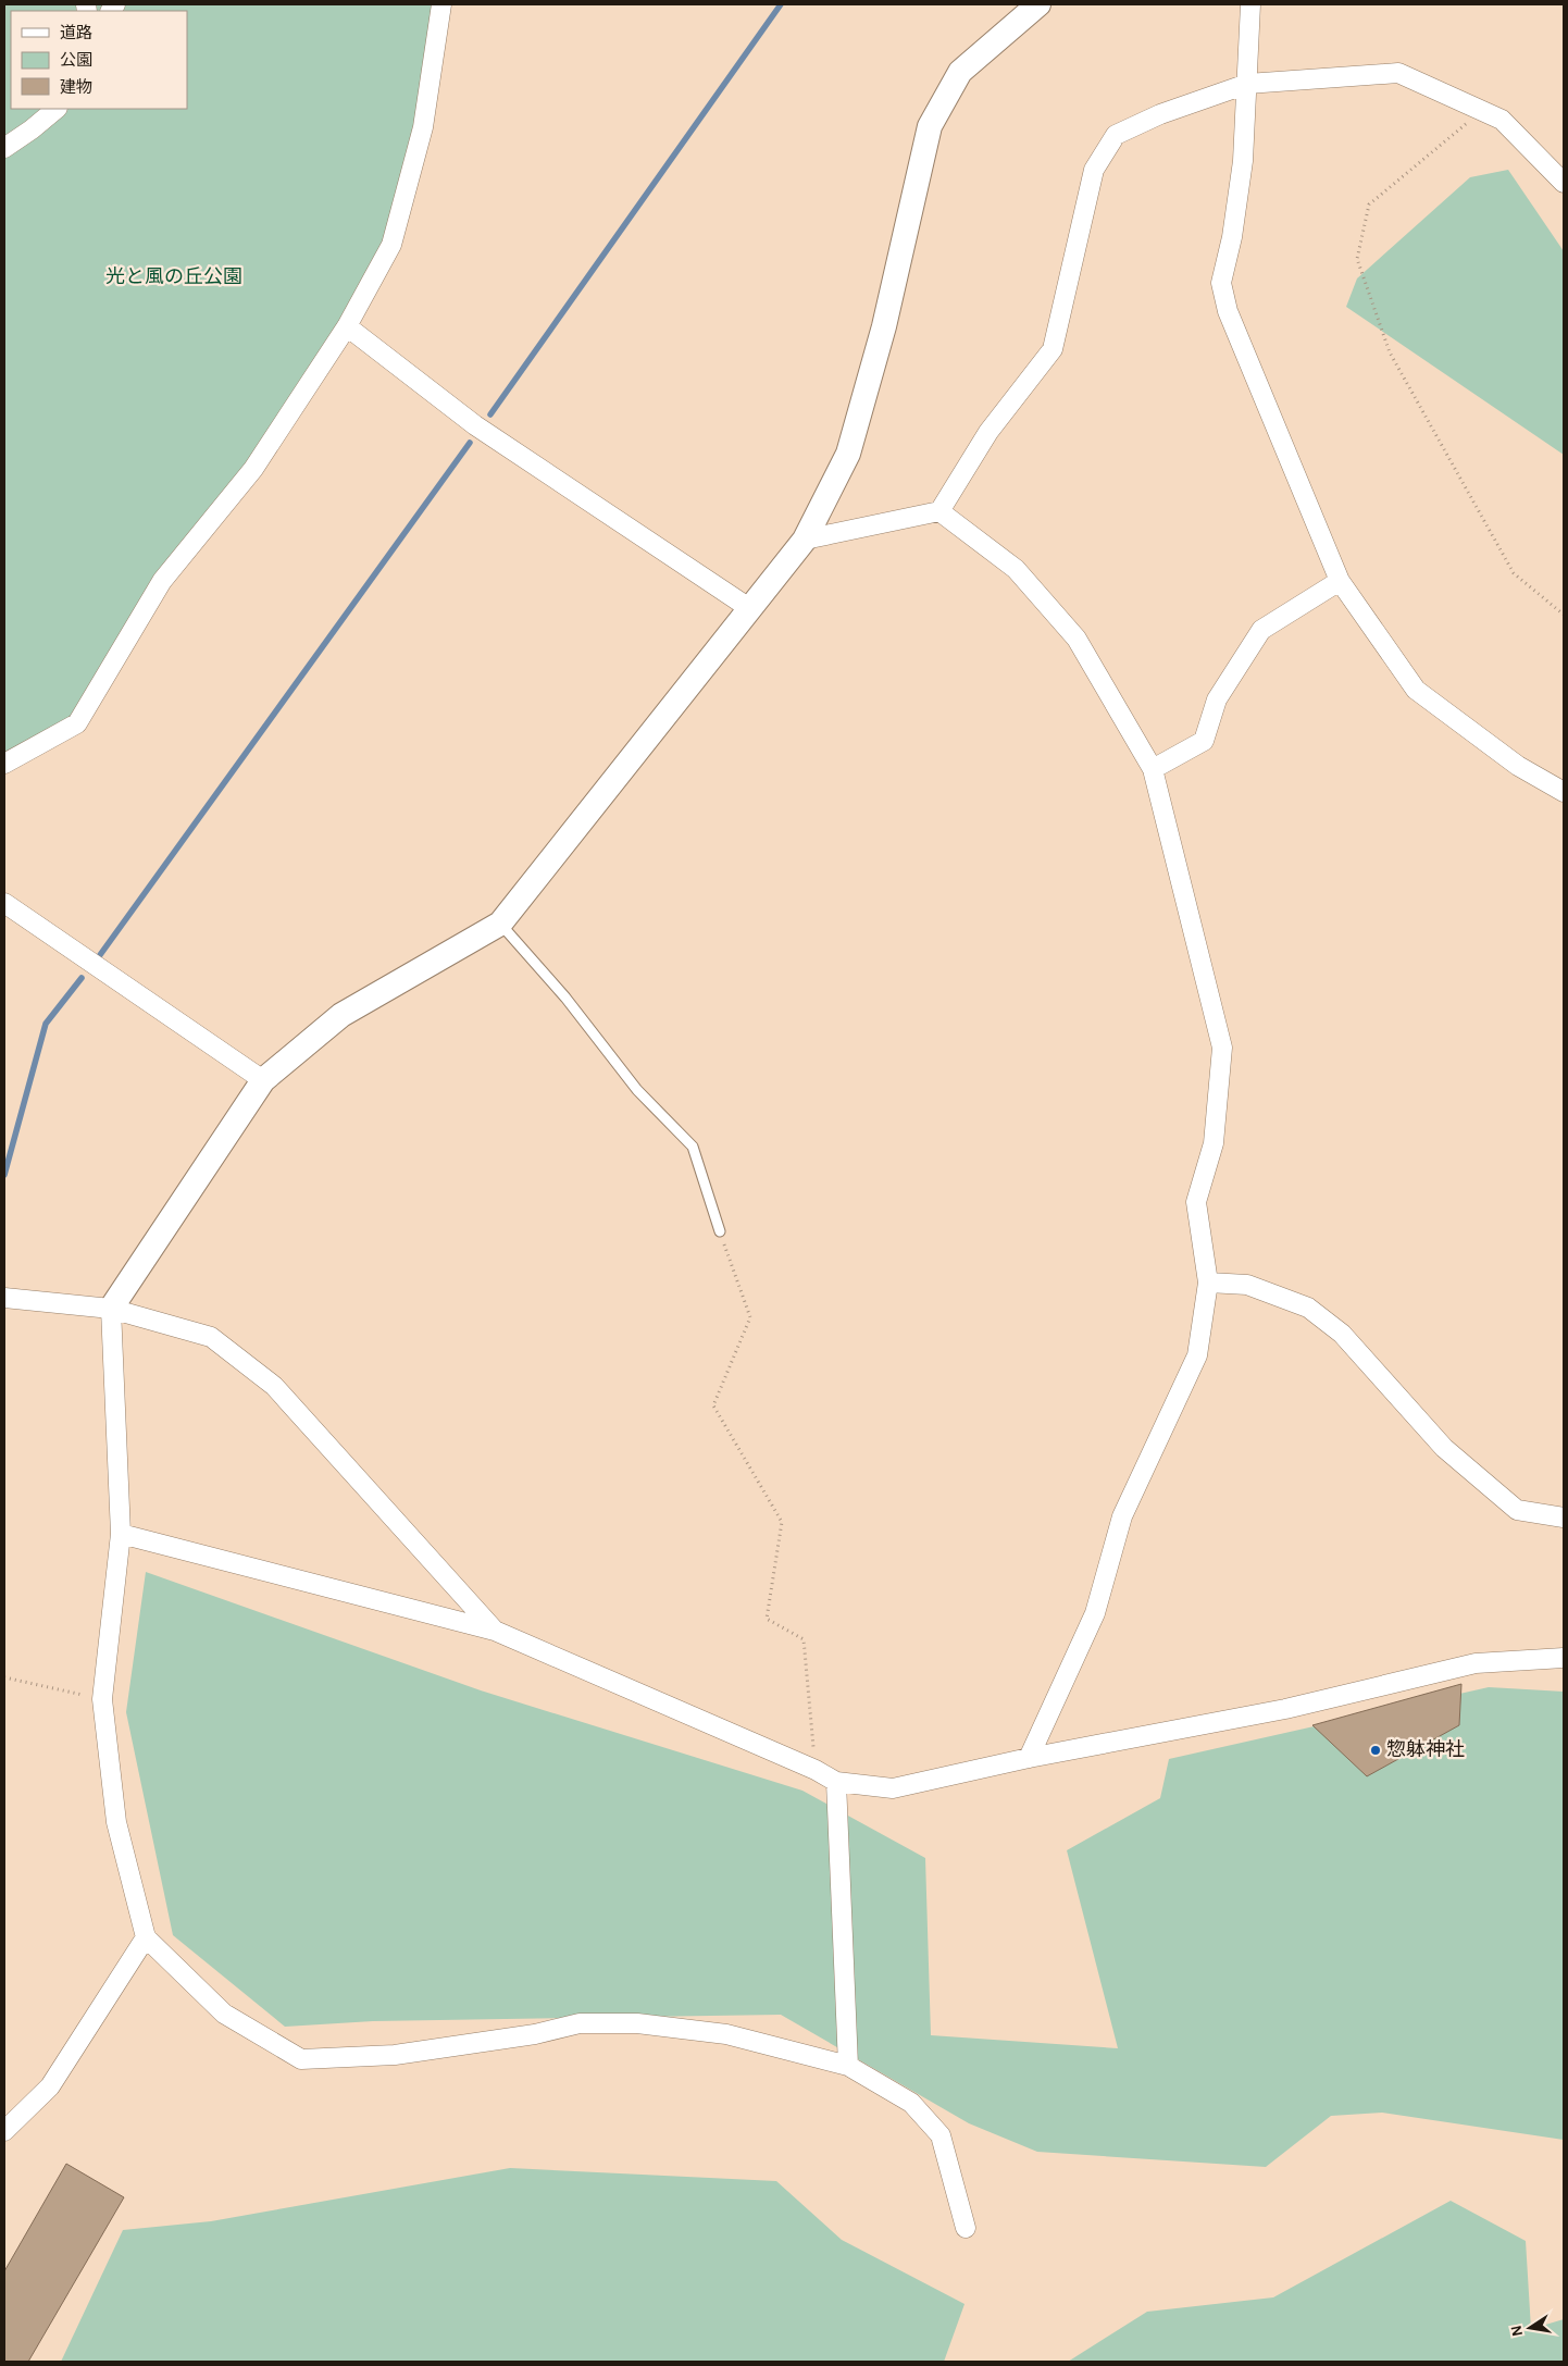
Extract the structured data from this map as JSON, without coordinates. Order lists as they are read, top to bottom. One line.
{"parks":["光と風の丘公園"],"places":["惣躰神社"],"legend":["道路","公園","建物"],"north":"left"}
